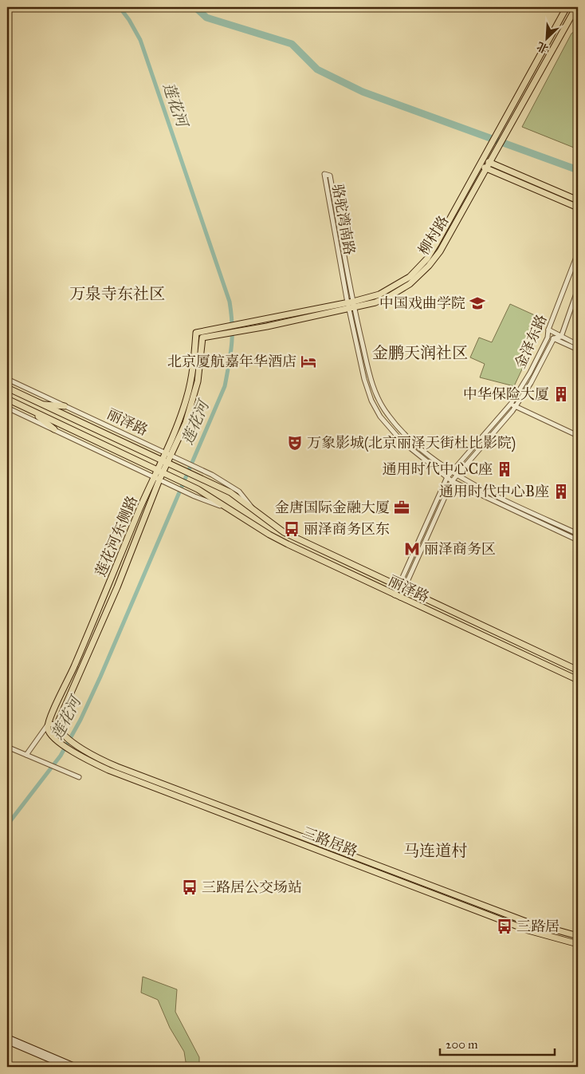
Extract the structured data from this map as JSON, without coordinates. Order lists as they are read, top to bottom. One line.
{"streets":{"main road":["柳村路","丽泽路","莲花河东侧路","三路居路"],"street":["骆驼湾南路","金泽东路"]},"crossings":[["骆驼湾南路","柳村路"],["骆驼湾南路","金泽东路"],["柳村路","莲花河东侧路"],["金泽东路","丽泽路"],["丽泽路","莲花河东侧路"],["莲花河东侧路","三路居路"]],"districts":["万泉寺东社区","金鹏天润社区","马连道村"],"water":["莲花河"],"places":{"school or university":["中国戏曲学院"],"hotel":["北京厦航嘉年华酒店"],"building":["中华保险大厦","通用时代中心C座","通用时代中心B座"],"theatre":["万象影城(北京丽泽天街杜比影院)"],"office":["金唐国际金融大厦"],"bus stop":["丽泽商务区东","三路居公交场站","三路居"],"metro station":["丽泽商务区"]},"scale_bar":"200 m","north":"bottom left"}
